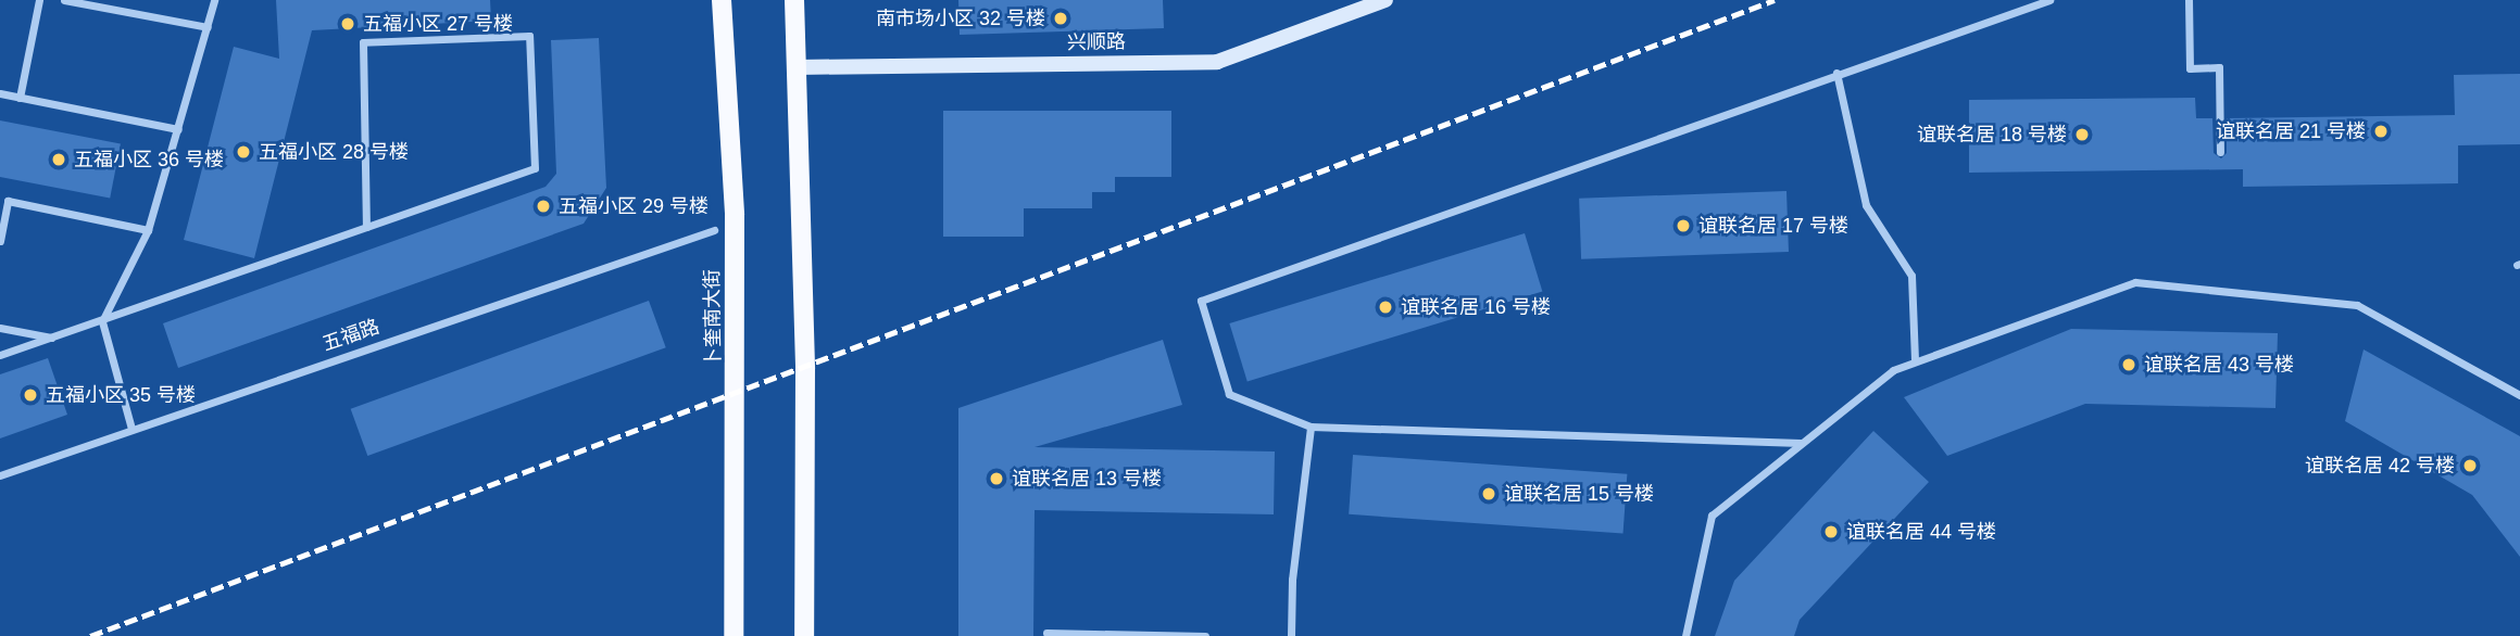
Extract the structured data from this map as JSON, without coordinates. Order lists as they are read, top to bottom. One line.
{"streets":{"main road":["卜奎南大街"],"street":["兴顺路","五福路"]},"places":["南市场小区 32 号楼","五福小区 27 号楼","谊联名居 21 号楼","谊联名居 18 号楼","五福小区 28 号楼","五福小区 36 号楼","五福小区 29 号楼","谊联名居 17 号楼","谊联名居 16 号楼","谊联名居 43 号楼","五福小区 35 号楼","谊联名居 42 号楼","谊联名居 13 号楼","谊联名居 15 号楼","谊联名居 44 号楼"]}
